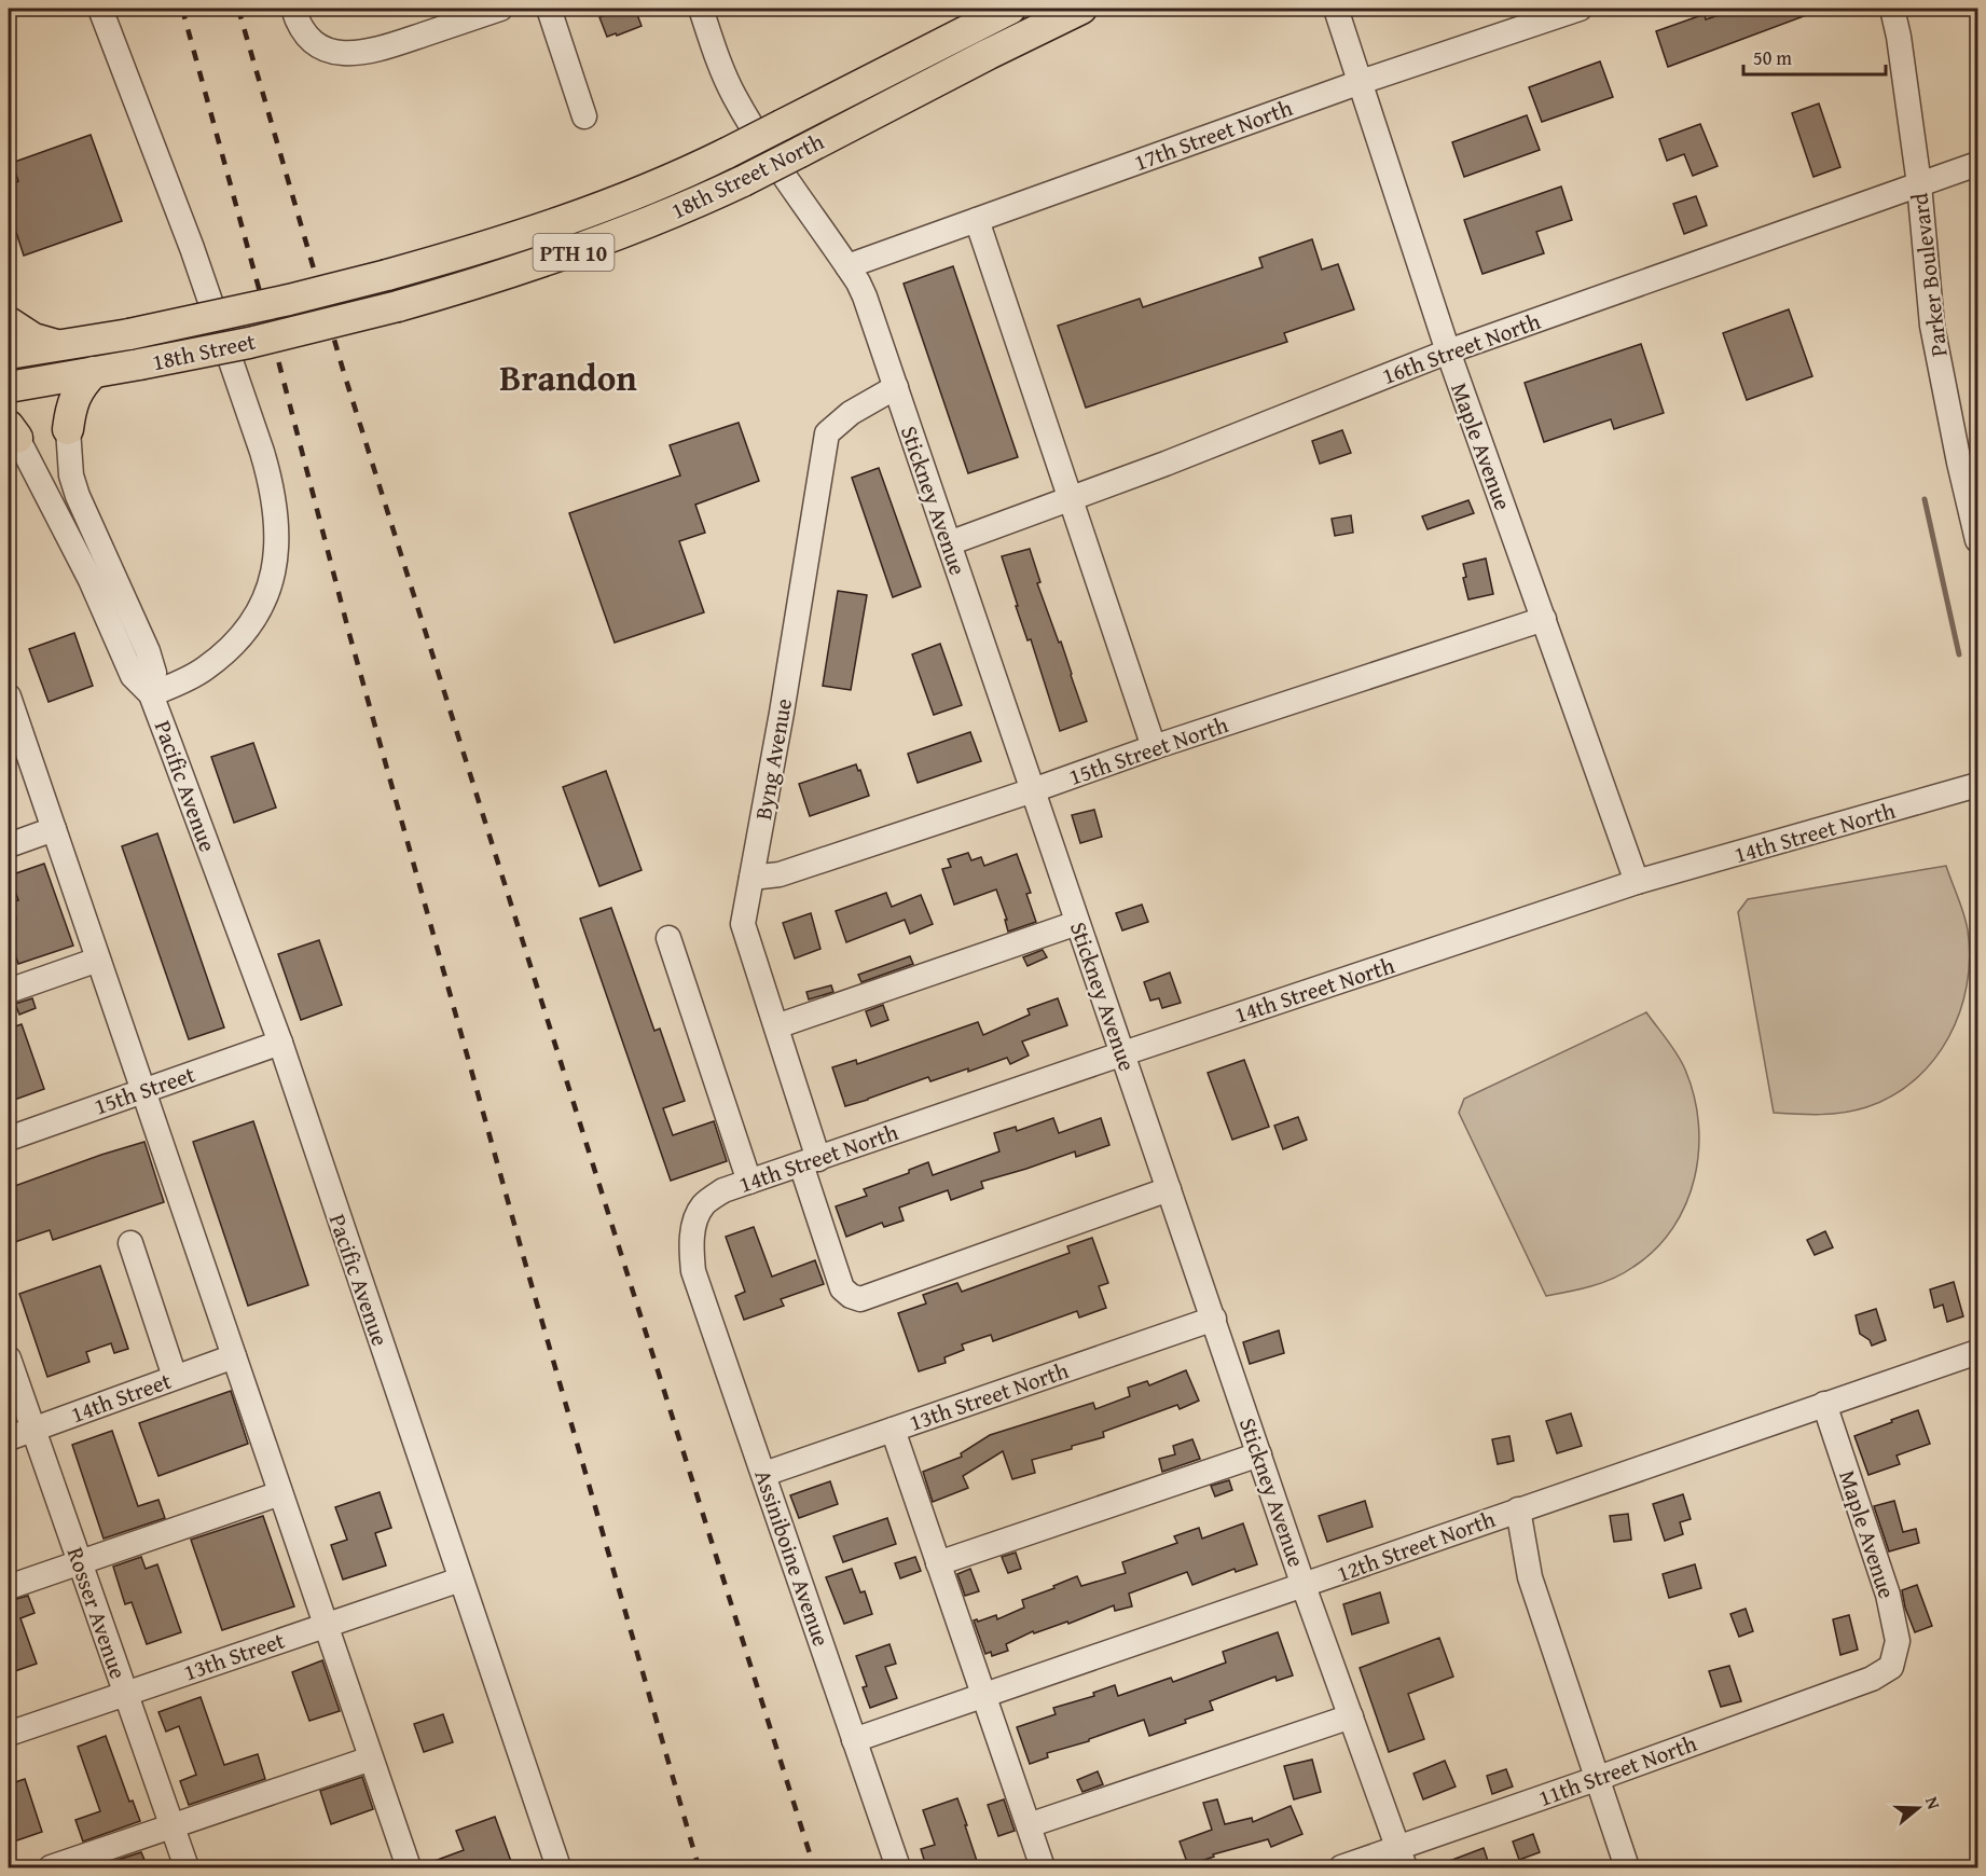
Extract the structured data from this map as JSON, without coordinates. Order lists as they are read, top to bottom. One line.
{"streets":{"main road":["18th Street North","PTH 10","18th Street"],"street":["17th Street North","Parker Boulevard","16th Street North","Maple Avenue","Stickney Avenue","15th Street North","Byng Avenue","Pacific Avenue","14th Street North","15th Street","13th Street North","14th Street","12th Street North","Assiniboine Avenue","Rosser Avenue","13th Street","11th Street North"]},"crossings":[["17th Street North","Maple Avenue"],["17th Street North","Stickney Avenue"],["18th Street North","18th Street"],["18th Street North","Stickney Avenue"],["Parker Boulevard","16th Street North"],["16th Street North","Maple Avenue"],["16th Street North","Stickney Avenue"],["Maple Avenue","15th Street North"],["Maple Avenue","14th Street North"],["Maple Avenue","12th Street North"],["Maple Avenue","11th Street North"],["Stickney Avenue","15th Street North"],["Stickney Avenue","Byng Avenue"],["Stickney Avenue","14th Street North"],["Stickney Avenue","13th Street North"],["Stickney Avenue","12th Street North"],["Stickney Avenue","11th Street North"],["15th Street North","Byng Avenue"],["Byng Avenue","14th Street North"],["Pacific Avenue","15th Street"],["Pacific Avenue","13th Street"],["14th Street North","Assiniboine Avenue"],["13th Street North","Assiniboine Avenue"],["14th Street","Rosser Avenue"],["12th Street North","Assiniboine Avenue"],["Rosser Avenue","13th Street"]],"districts":["Brandon"],"scale_bar":"50 m","north":"right"}
